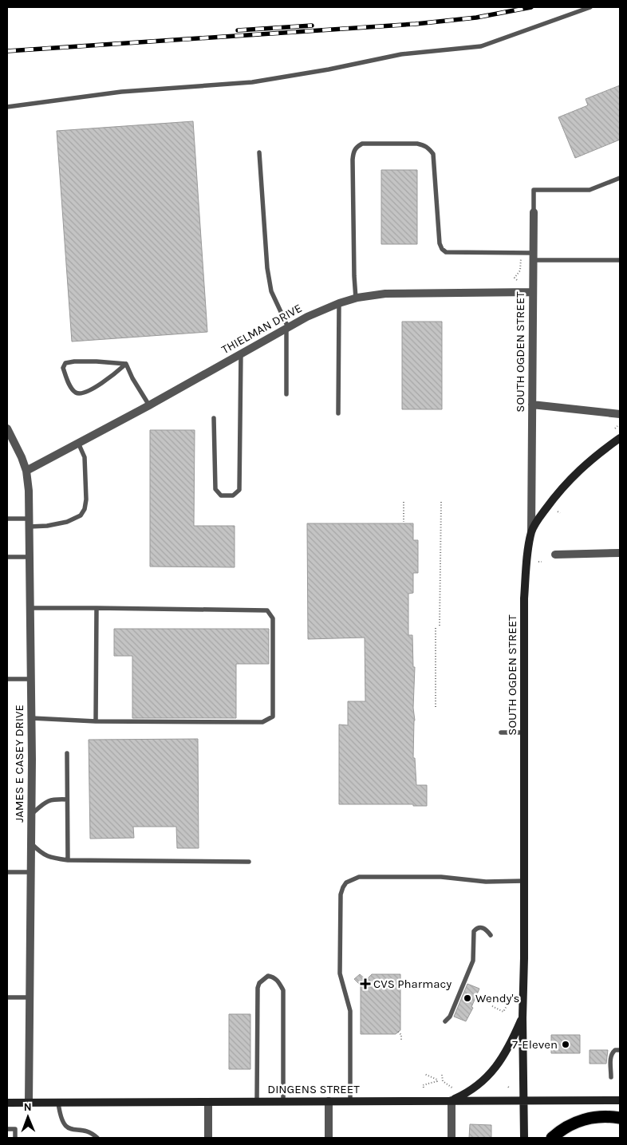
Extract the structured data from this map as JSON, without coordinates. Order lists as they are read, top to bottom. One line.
{"streets":{"street":["THIELMAN DRIVE","SOUTH OGDEN STREET","JAMES E CASEY DRIVE","DINGENS STREET"]},"crossings":[["THIELMAN DRIVE","SOUTH OGDEN STREET"],["THIELMAN DRIVE","JAMES E CASEY DRIVE"],["SOUTH OGDEN STREET","DINGENS STREET"],["JAMES E CASEY DRIVE","DINGENS STREET"]],"places":{"health":["CVS Pharmacy"],"other":["Wendy's","7-Eleven"]},"north":"top"}
